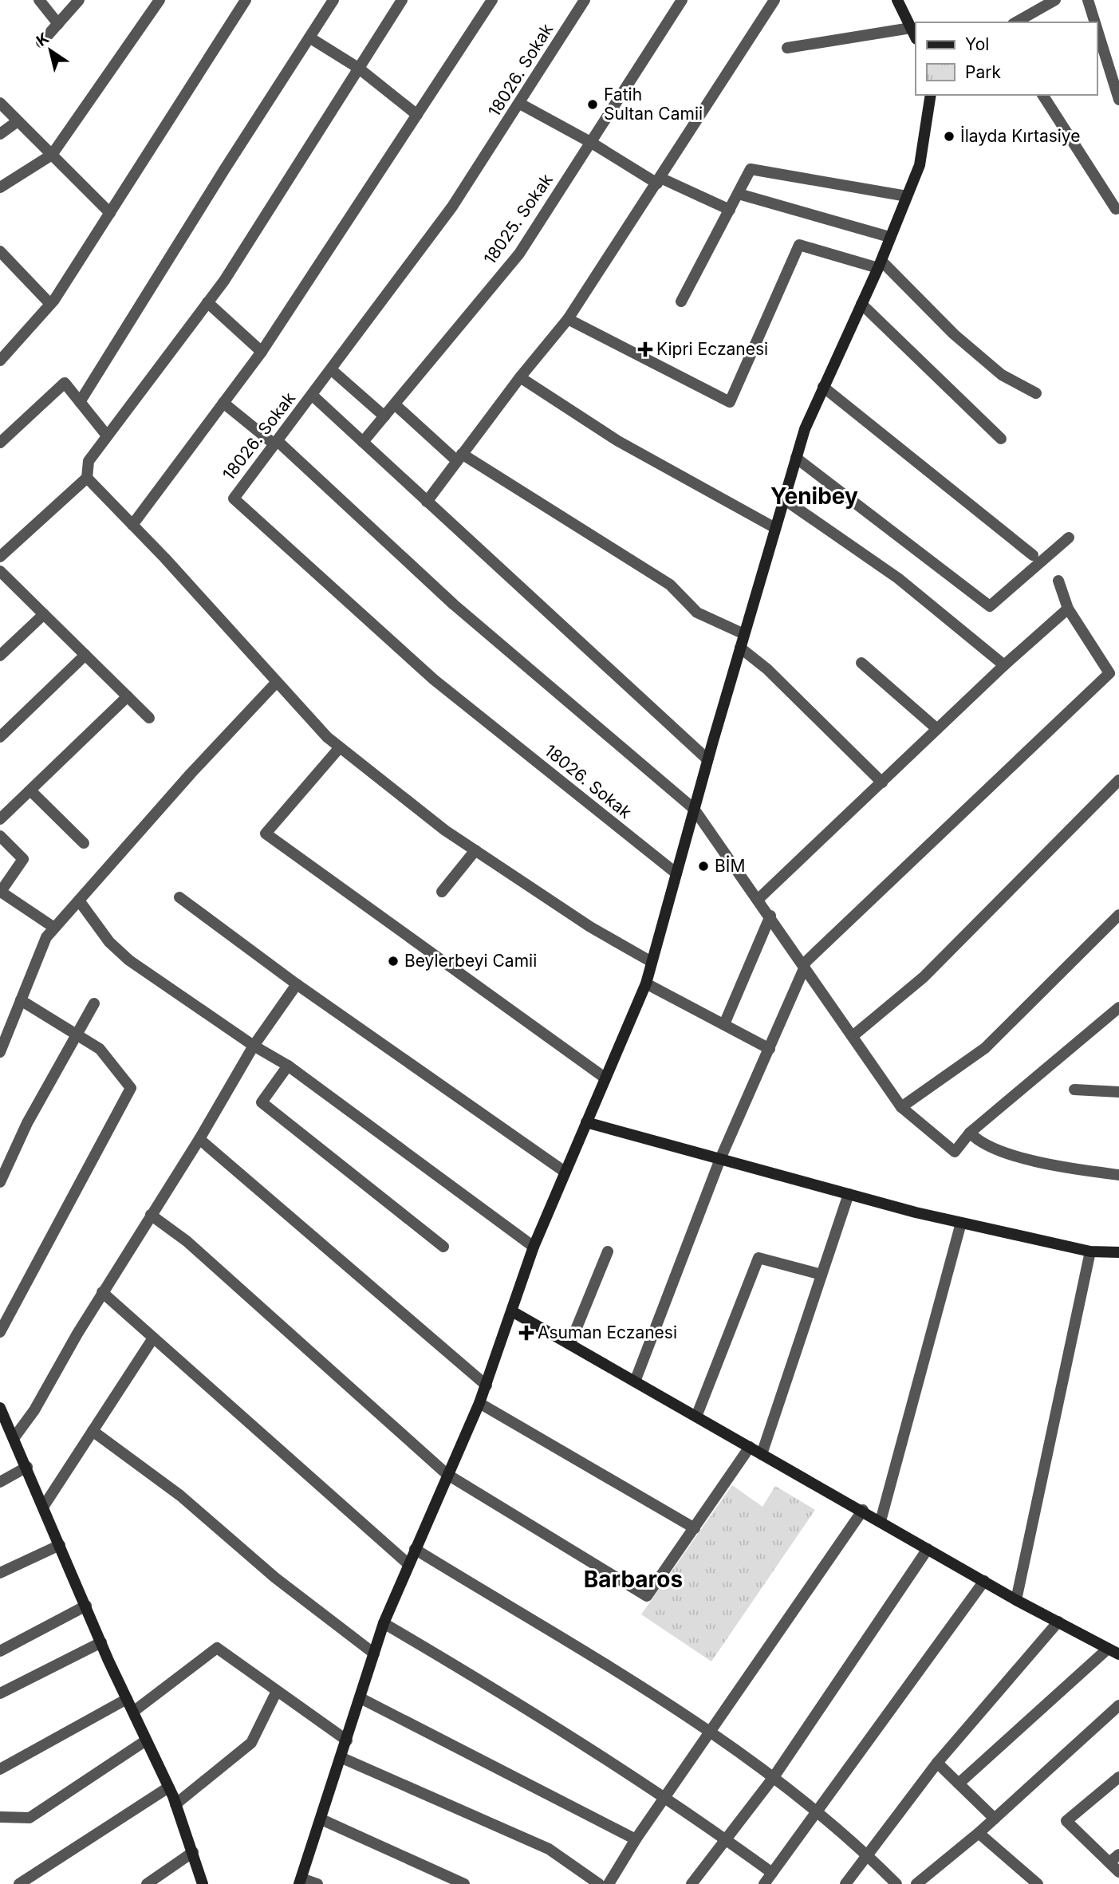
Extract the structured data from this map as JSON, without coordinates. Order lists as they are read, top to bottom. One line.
{"streets":{"street":["18026. Sokak","18025. Sokak"]},"districts":["Yenibey","Barbaros"],"places":{"other":["Fatih Sultan Camii","İlayda Kırtasiye","BİM","Beylerbeyi Camii"],"health":["Kipri Eczanesi","Asuman Eczanesi"]},"legend":["Yol","Park"],"north":"top left"}
